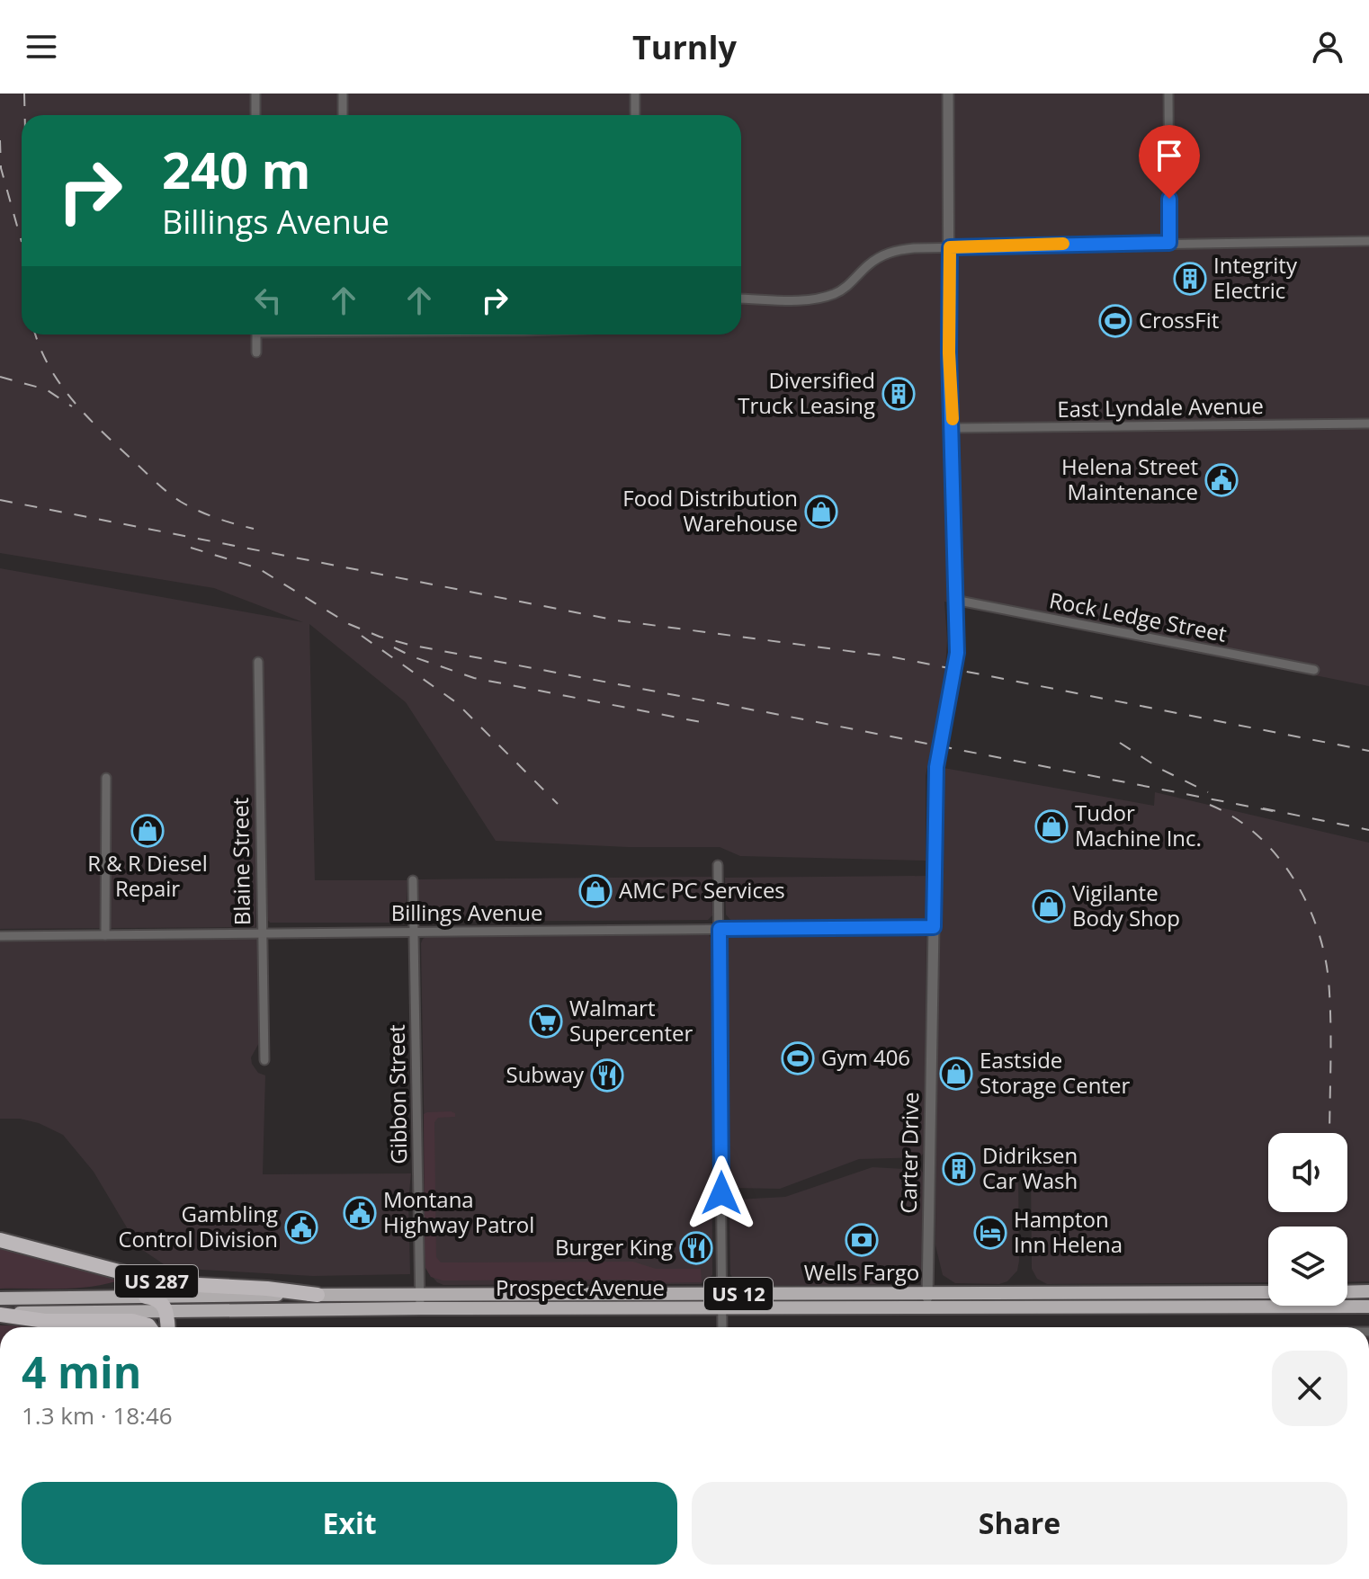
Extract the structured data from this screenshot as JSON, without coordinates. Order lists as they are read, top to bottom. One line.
{"streets":{"highway":["US 287","Prospect Avenue","US 12"],"street":["East Lyndale Avenue","Rock Ledge Street","Blaine Street","Billings Avenue","Gibbon Street","Carter Drive"]},"crossings":[["East Lyndale Avenue","Carter Drive"],["Rock Ledge Street","Carter Drive"],["Blaine Street","Billings Avenue"],["Billings Avenue","Gibbon Street"],["Billings Avenue","Carter Drive"],["Gibbon Street","Prospect Avenue"],["Carter Drive","Prospect Avenue"],["US 287","Prospect Avenue"]],"places":{"building":["Integrity Electric","Diversified Truck Leasing","Didriksen Car Wash"],"sports":["CrossFit","Gym 406"],"public building":["Helena Street Maintenance","Montana Highway Patrol","Gambling Control Division"],"shop":["Food Distribution Warehouse","Tudor Machine Inc.","R & R Diesel Repair","AMC PC Services","Vigilante Body Shop","Eastside Storage Center"],"supermarket":["Walmart Supercenter"],"restaurant":["Subway","Burger King"],"hotel":["Hampton Inn Helena"],"bank":["Wells Fargo"]},"page":{"header":"Turnly","turn":["240 m","Billings Avenue"],"heading":["4 min","1.3 km · 18:46"],"buttons":["Exit","Share"]}}
